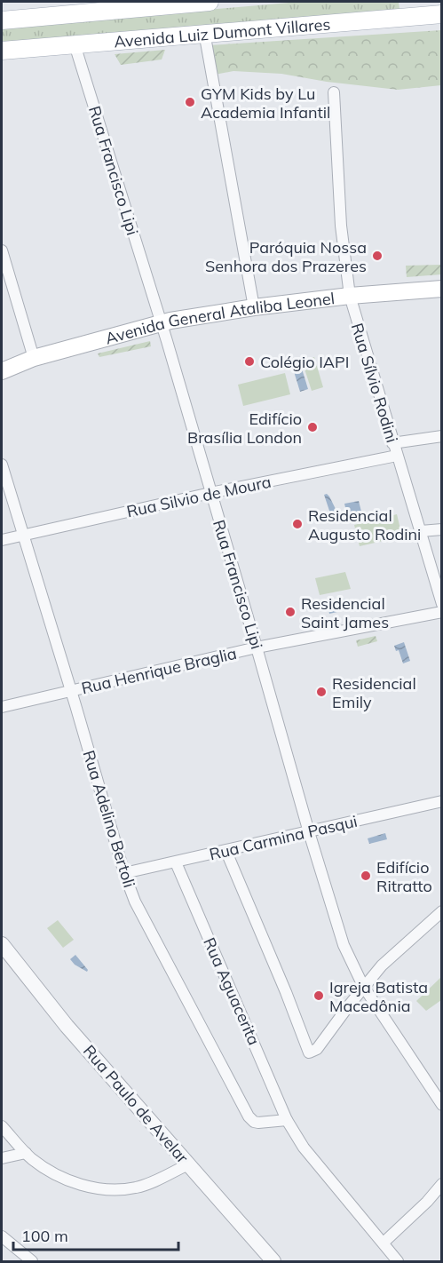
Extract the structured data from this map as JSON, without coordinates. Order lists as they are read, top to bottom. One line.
{"streets":{"main road":["Avenida Luiz Dumont Villares","Avenida General Ataliba Leonel"],"street":["Rua Francisco Lipi","Rua Sílvio Rodini","Rua Silvio de Moura","Rua Henrique Braglia","Rua Adelino Bertoli","Rua Carmina Pasqui","Rua Aguacerita","Rua Paulo de Avelar"]},"crossings":[["Avenida Luiz Dumont Villares","Rua Francisco Lipi"],["Rua Francisco Lipi","Avenida General Ataliba Leonel"],["Rua Francisco Lipi","Rua Silvio de Moura"],["Rua Francisco Lipi","Rua Henrique Braglia"],["Rua Francisco Lipi","Rua Carmina Pasqui"],["Avenida General Ataliba Leonel","Rua Sílvio Rodini"],["Rua Sílvio Rodini","Rua Silvio de Moura"],["Rua Silvio de Moura","Rua Adelino Bertoli"],["Rua Henrique Braglia","Rua Adelino Bertoli"],["Rua Adelino Bertoli","Rua Carmina Pasqui"],["Rua Adelino Bertoli","Rua Aguacerita"],["Rua Carmina Pasqui","Rua Aguacerita"]],"places":["GYM Kids by Lu Academia Infantil","Paróquia Nossa Senhora dos Prazeres","Colégio IAPI","Edifício Brasília London","Residencial Augusto Rodini","Residencial Saint James","Residencial Emily","Edifício Ritratto","Igreja Batista Macedônia"],"scale_bar":"100 m"}
